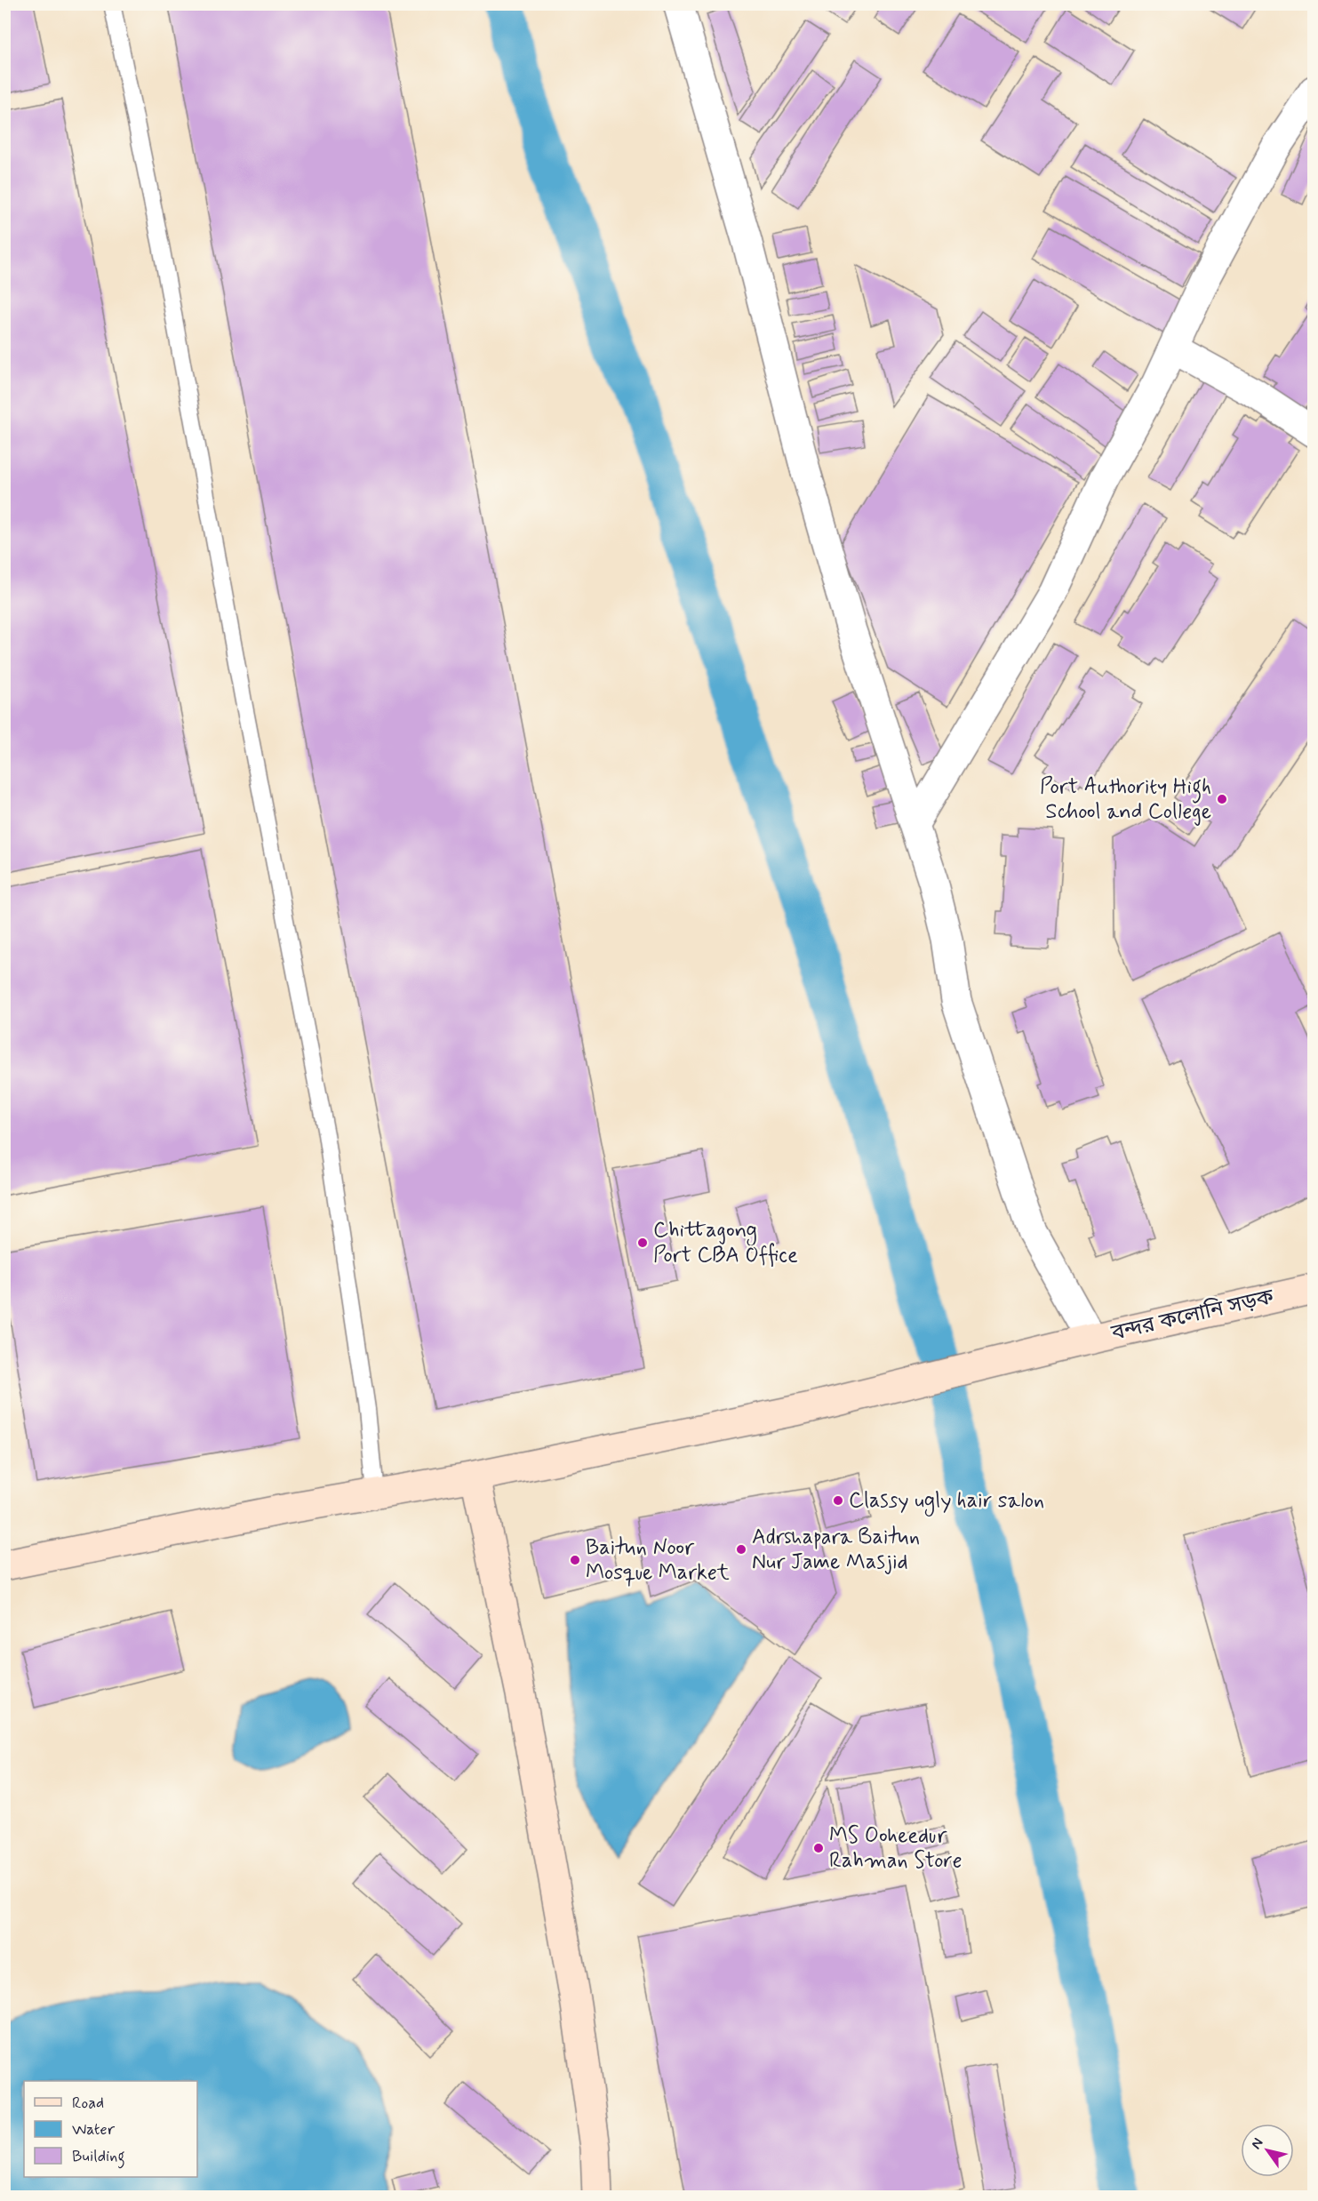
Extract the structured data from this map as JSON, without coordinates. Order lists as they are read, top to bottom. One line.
{"streets":{"street":["বন্দর কলোনি সড়ক"]},"places":["Port Authority High School and College","Chittagong Port CBA Office","Classy ugly hair salon","Adrshapara Baitun Nur Jame Masjid","Baitun Noor Mosque Market","MS Ooheedur Rahman Store"],"legend":["Road","Water","Building"],"north":"top left"}
